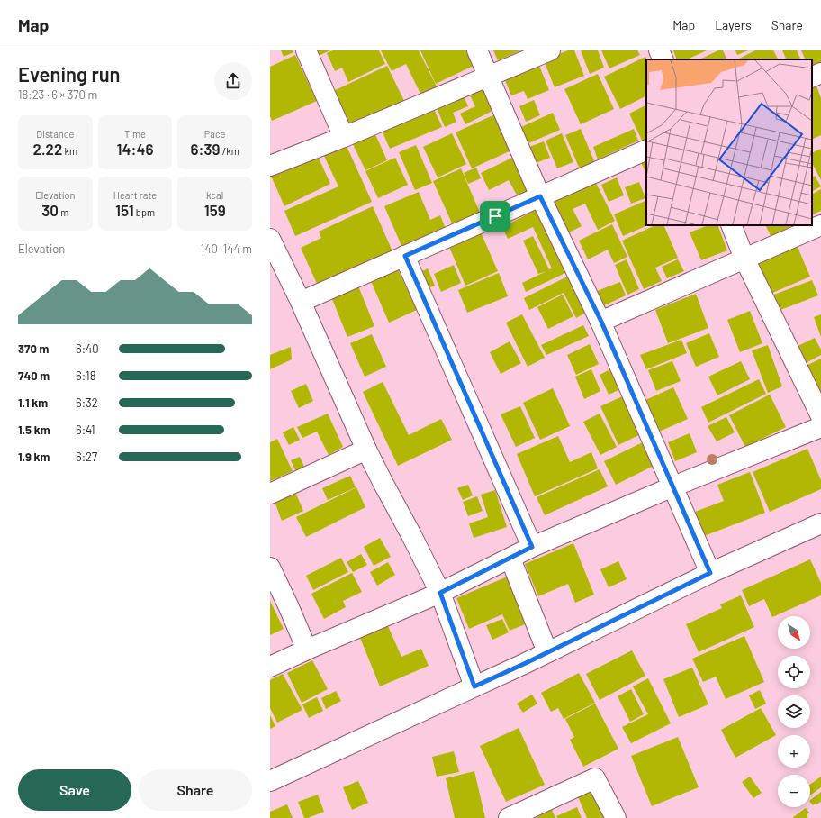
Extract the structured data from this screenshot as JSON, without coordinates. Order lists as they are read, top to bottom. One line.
{"north":"bottom right","page":{"header":"Map","nav":["Map","Layers","Share"],"heading":["Evening run","18:23 · 6 × 370 m"],"stats":[["Distance","2.22 km"],["Time","14:46"],["Pace","6:39 /km"],["Elevation","30 m"],["Heart rate","151 bpm"],["kcal","159"]],"chart":["Elevation","140–144 m"],"list":[{"name":"370 m","note":"6:40"},{"name":"740 m","note":"6:18"},{"name":"1.1 km","note":"6:32"},{"name":"1.5 km","note":"6:41"},{"name":"1.9 km","note":"6:27"}],"map_buttons":["+","−"],"buttons":["Save","Share"]}}
